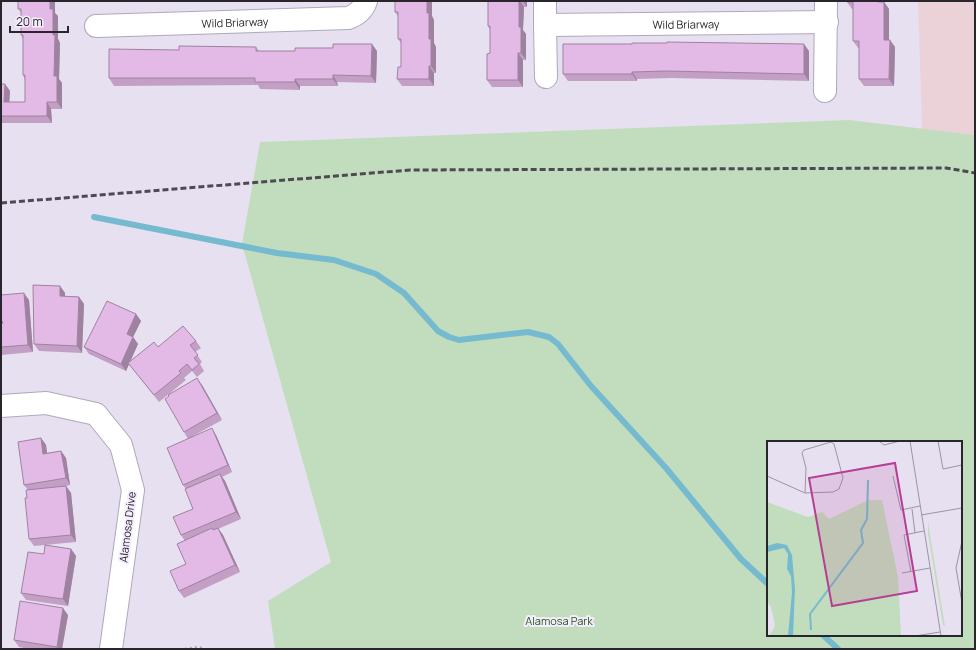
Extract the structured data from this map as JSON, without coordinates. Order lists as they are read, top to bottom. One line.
{"streets":{"street":["Wild Briarway","Alamosa Drive"]},"parks":["Alamosa Park"],"scale_bar":"20 m"}
